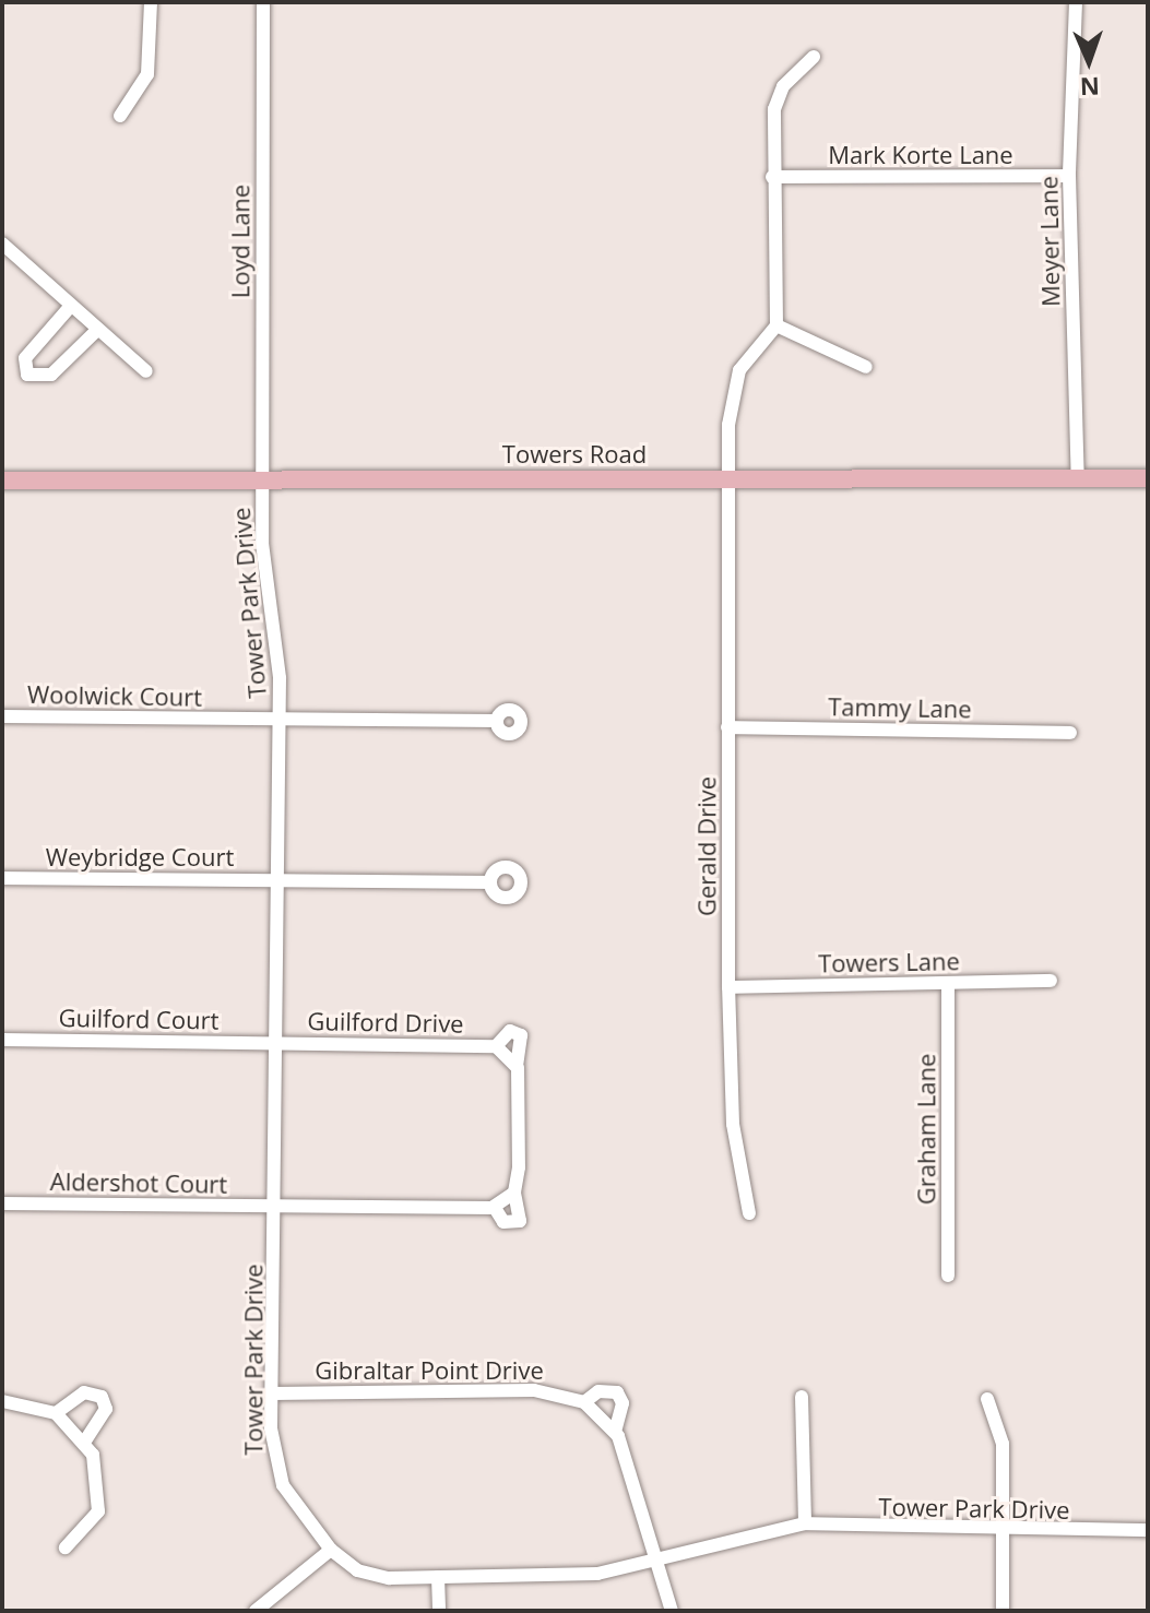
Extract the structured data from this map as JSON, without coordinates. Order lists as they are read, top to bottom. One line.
{"streets":{"main road":["Towers Road"],"street":["Mark Korte Lane","Loyd Lane","Meyer Lane","Tower Park Drive","Woolwick Court","Tammy Lane","Gerald Drive","Weybridge Court","Towers Lane","Guilford Court","Guilford Drive","Graham Lane","Aldershot Court","Gibraltar Point Drive"]},"crossings":[["Mark Korte Lane","Meyer Lane"],["Loyd Lane","Towers Road"],["Loyd Lane","Tower Park Drive"],["Meyer Lane","Towers Road"],["Towers Road","Tower Park Drive"],["Towers Road","Gerald Drive"],["Tower Park Drive","Woolwick Court"],["Tower Park Drive","Weybridge Court"],["Tower Park Drive","Guilford Court"],["Tower Park Drive","Guilford Drive"],["Tower Park Drive","Aldershot Court"],["Tower Park Drive","Gibraltar Point Drive"],["Tammy Lane","Gerald Drive"],["Gerald Drive","Towers Lane"],["Towers Lane","Graham Lane"],["Guilford Court","Guilford Drive"],["Guilford Drive","Aldershot Court"]],"north":"bottom"}
